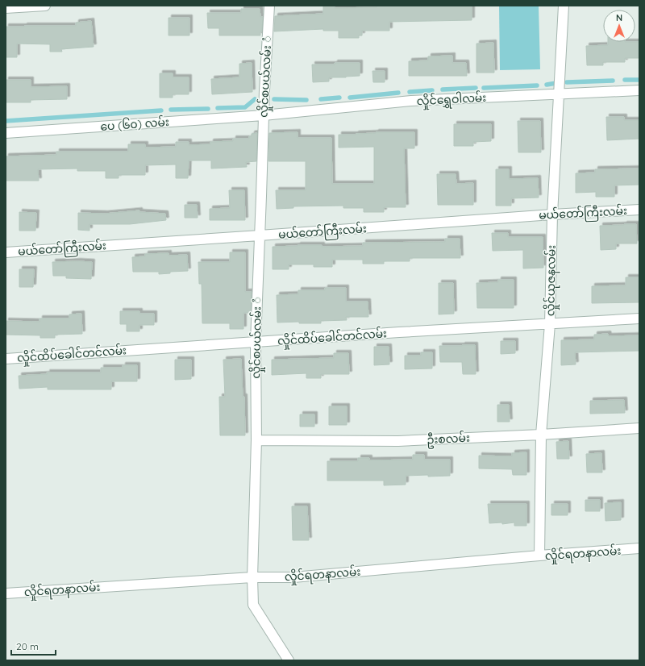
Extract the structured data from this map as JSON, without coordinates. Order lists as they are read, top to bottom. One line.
{"streets":{"street":["လှိုင်စပယ်လမ်း ံ","လှိုင်ရွှေဝါလမ်း","ပေ (၆၀) လမ်း","မယ်တော်ကြီးလမ်း","လှိုင်ယုဇနလမ်း","လှိုင်ထိပ်ခေါင်တင်လမ်း","ဦးစလမ်း","လှိုင်ရတနာလမ်း"]},"crossings":[["လှိုင်စပယ်လမ်း ံ","လှိုင်ရွှေဝါလမ်း"],["လှိုင်စပယ်လမ်း ံ","ပေ (၆၀) လမ်း"],["လှိုင်စပယ်လမ်း ံ","မယ်တော်ကြီးလမ်း"],["လှိုင်စပယ်လမ်း ံ","လှိုင်ထိပ်ခေါင်တင်လမ်း"],["လှိုင်စပယ်လမ်း ံ","ဦးစလမ်း"],["လှိုင်စပယ်လမ်း ံ","လှိုင်ရတနာလမ်း"],["လှိုင်ရွှေဝါလမ်း","ပေ (၆၀) လမ်း"],["လှိုင်ရွှေဝါလမ်း","လှိုင်ယုဇနလမ်း"],["မယ်တော်ကြီးလမ်း","လှိုင်ယုဇနလမ်း"],["လှိုင်ယုဇနလမ်း","လှိုင်ထိပ်ခေါင်တင်လမ်း"],["လှိုင်ယုဇနလမ်း","ဦးစလမ်း"],["လှိုင်ယုဇနလမ်း","လှိုင်ရတနာလမ်း"]],"scale_bar":"20 m","north":"top"}
